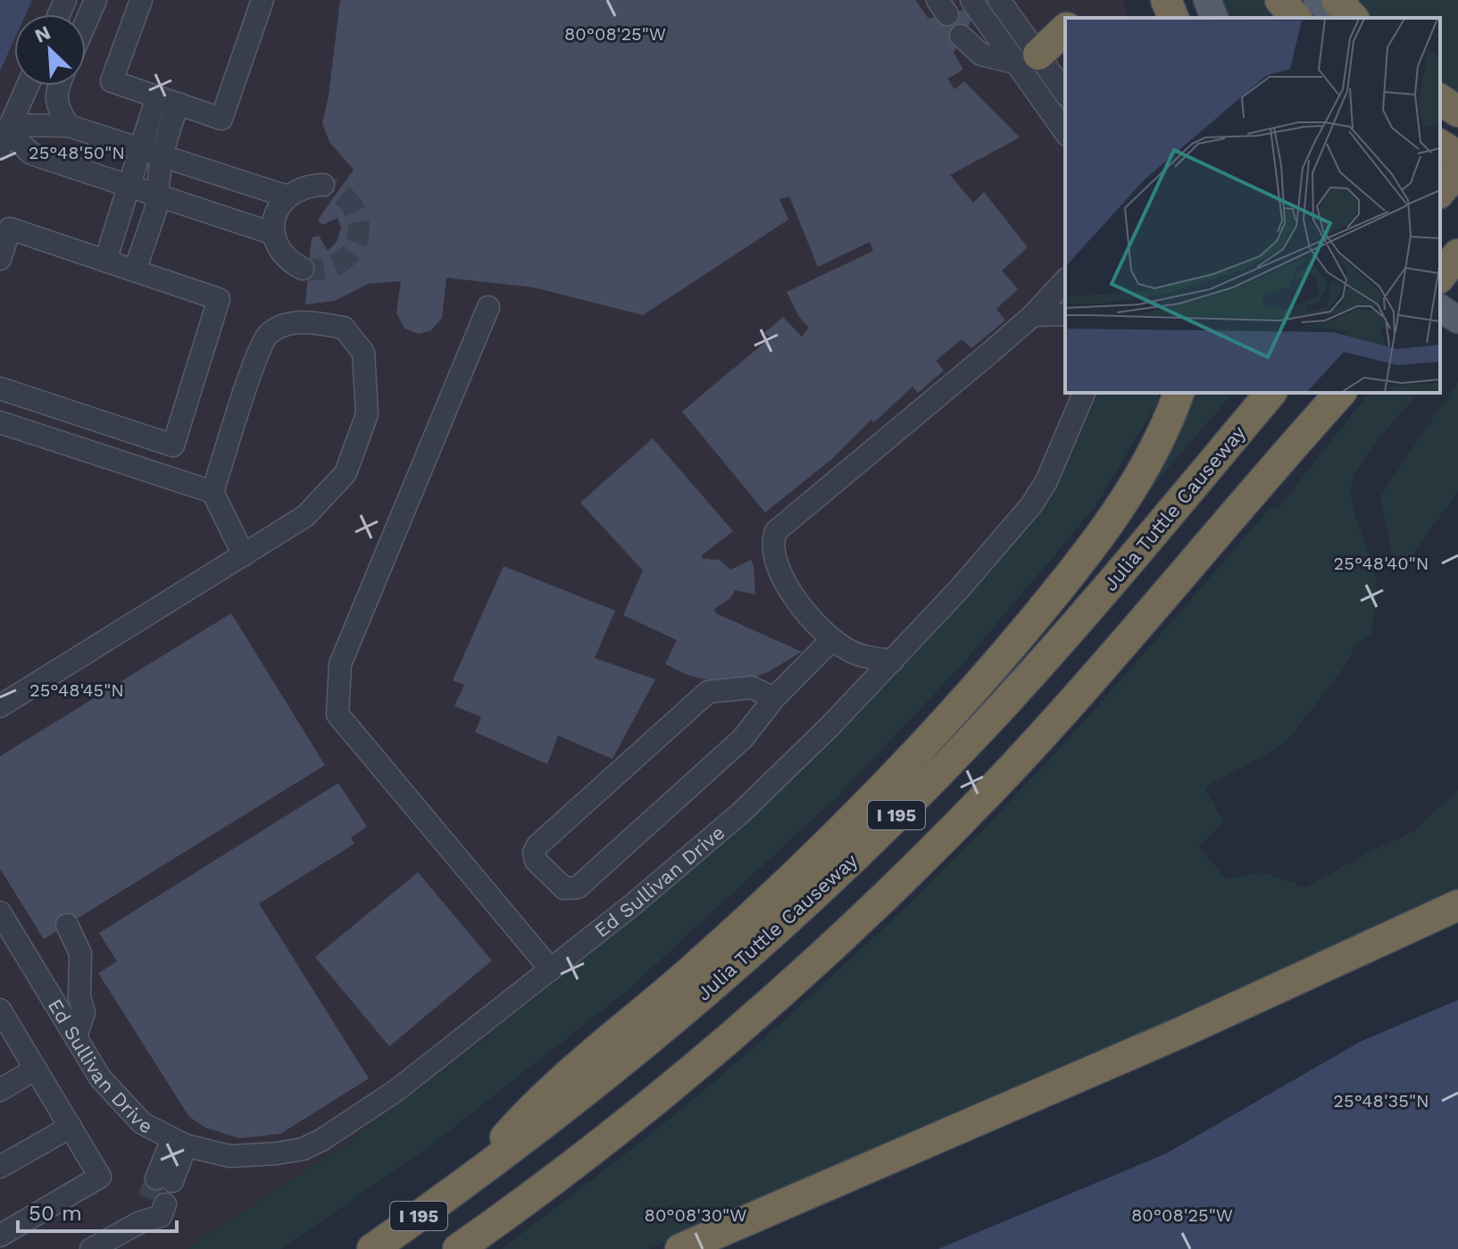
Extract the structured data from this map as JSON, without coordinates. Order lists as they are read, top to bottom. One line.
{"streets":{"highway":["Julia Tuttle Causeway","I 195"],"street":["Ed Sullivan Drive"]},"scale_bar":"50 m","north":"top left","coordinates":["80°08'25\"W","25°48'50\"N","25°48'40\"N","25°48'45\"N","25°48'35\"N","80°08'30\"W"]}
